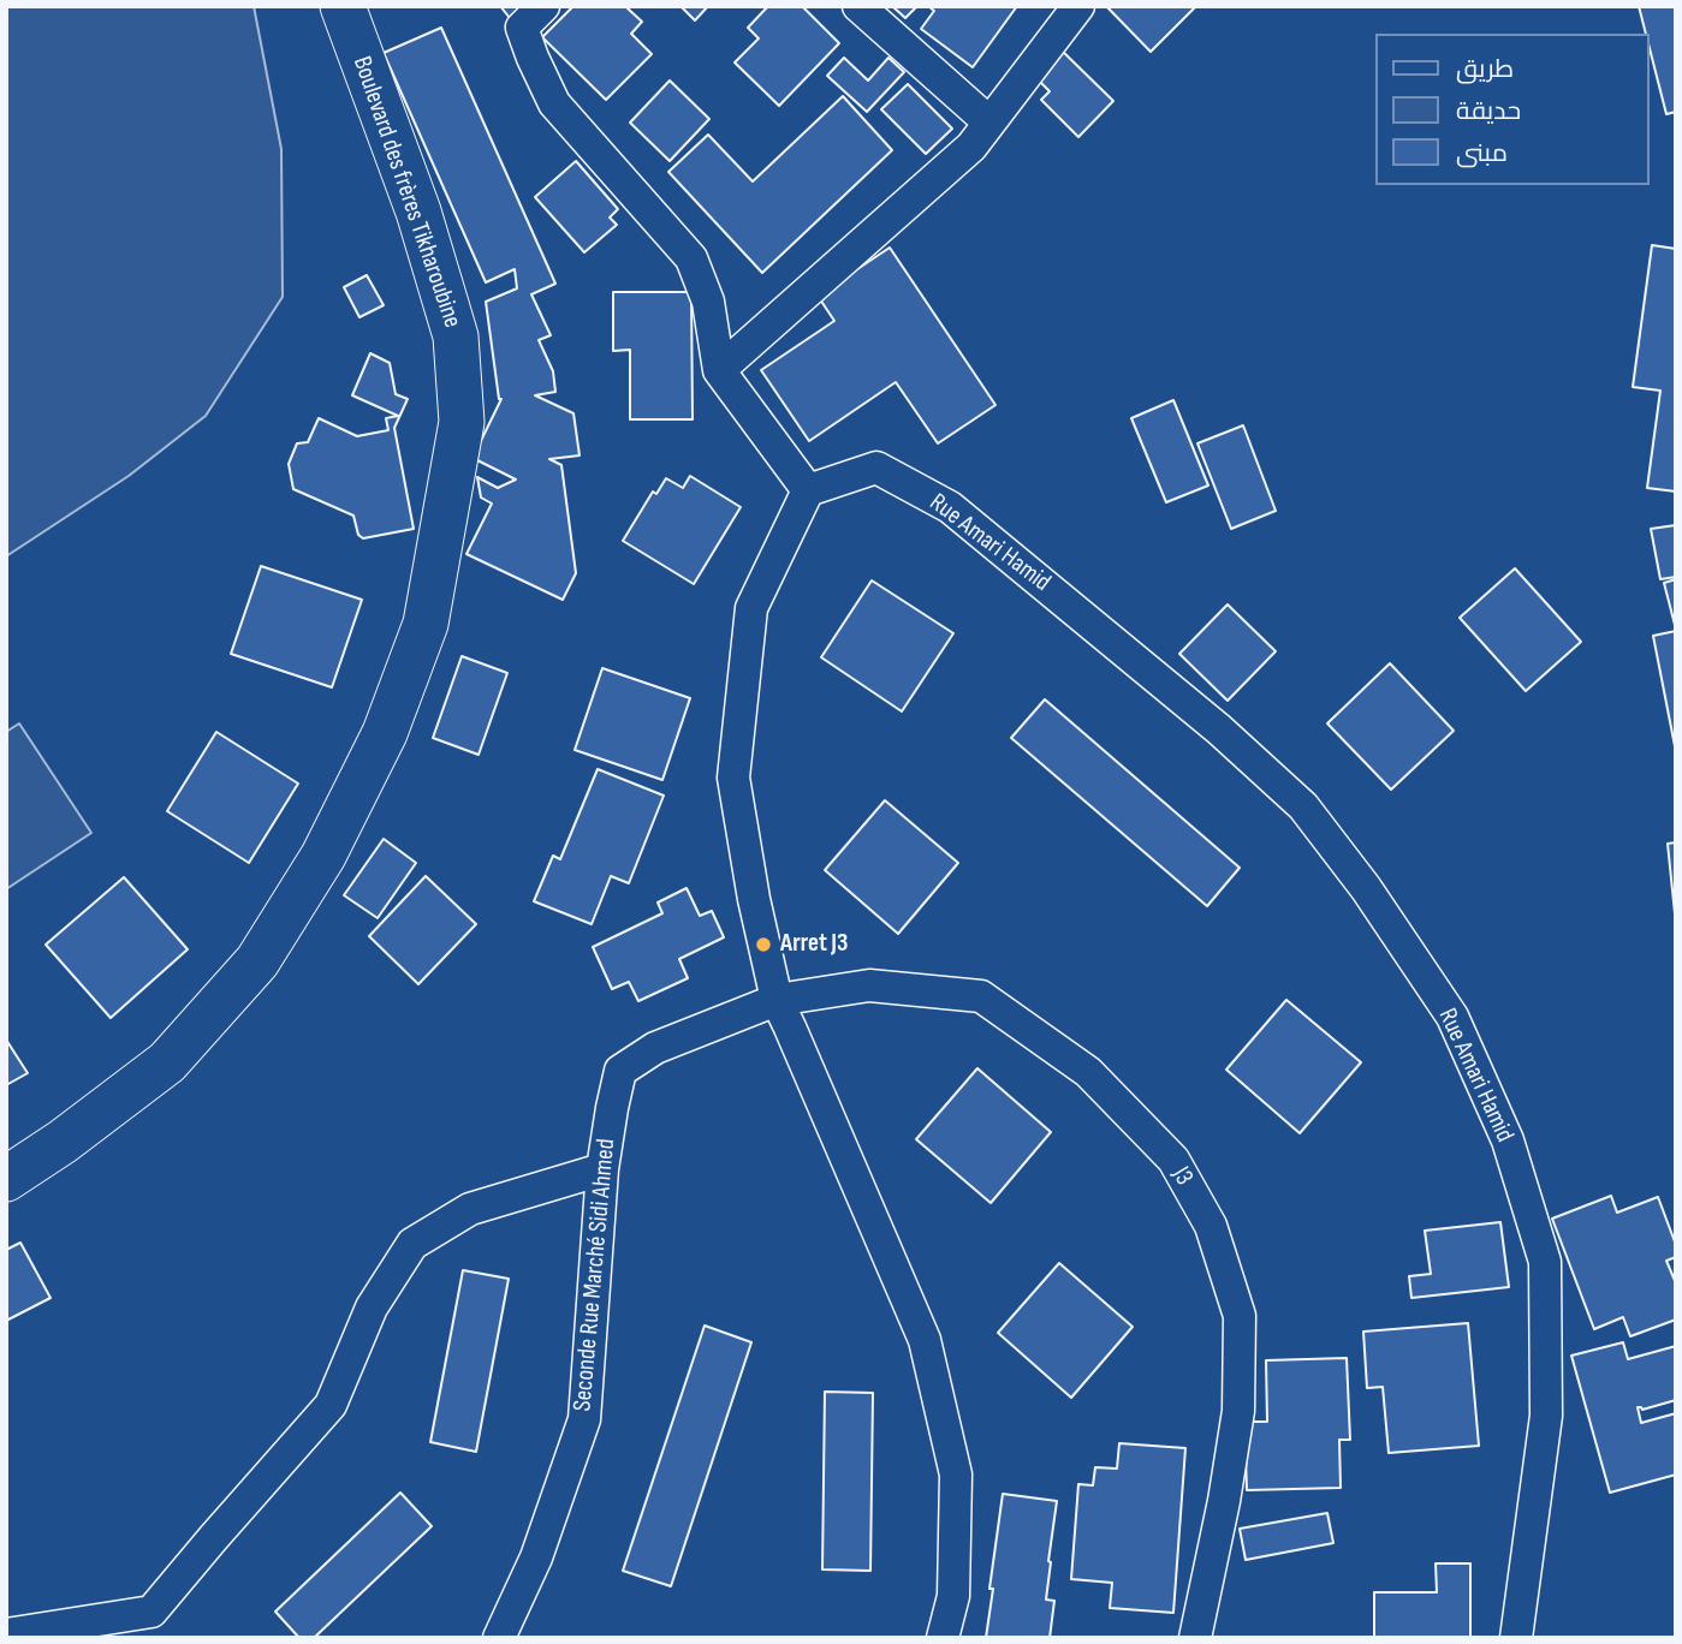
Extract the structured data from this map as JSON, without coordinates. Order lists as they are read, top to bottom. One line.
{"streets":{"street":["Boulevard des frères Tikharoubine","Rue Amari Hamid","J3","Seconde Rue Marché Sidi Ahmed"]},"crossings":[["J3","Seconde Rue Marché Sidi Ahmed"]],"places":["Arret J3"],"legend":["طريق","حديقة","مبنى"]}
